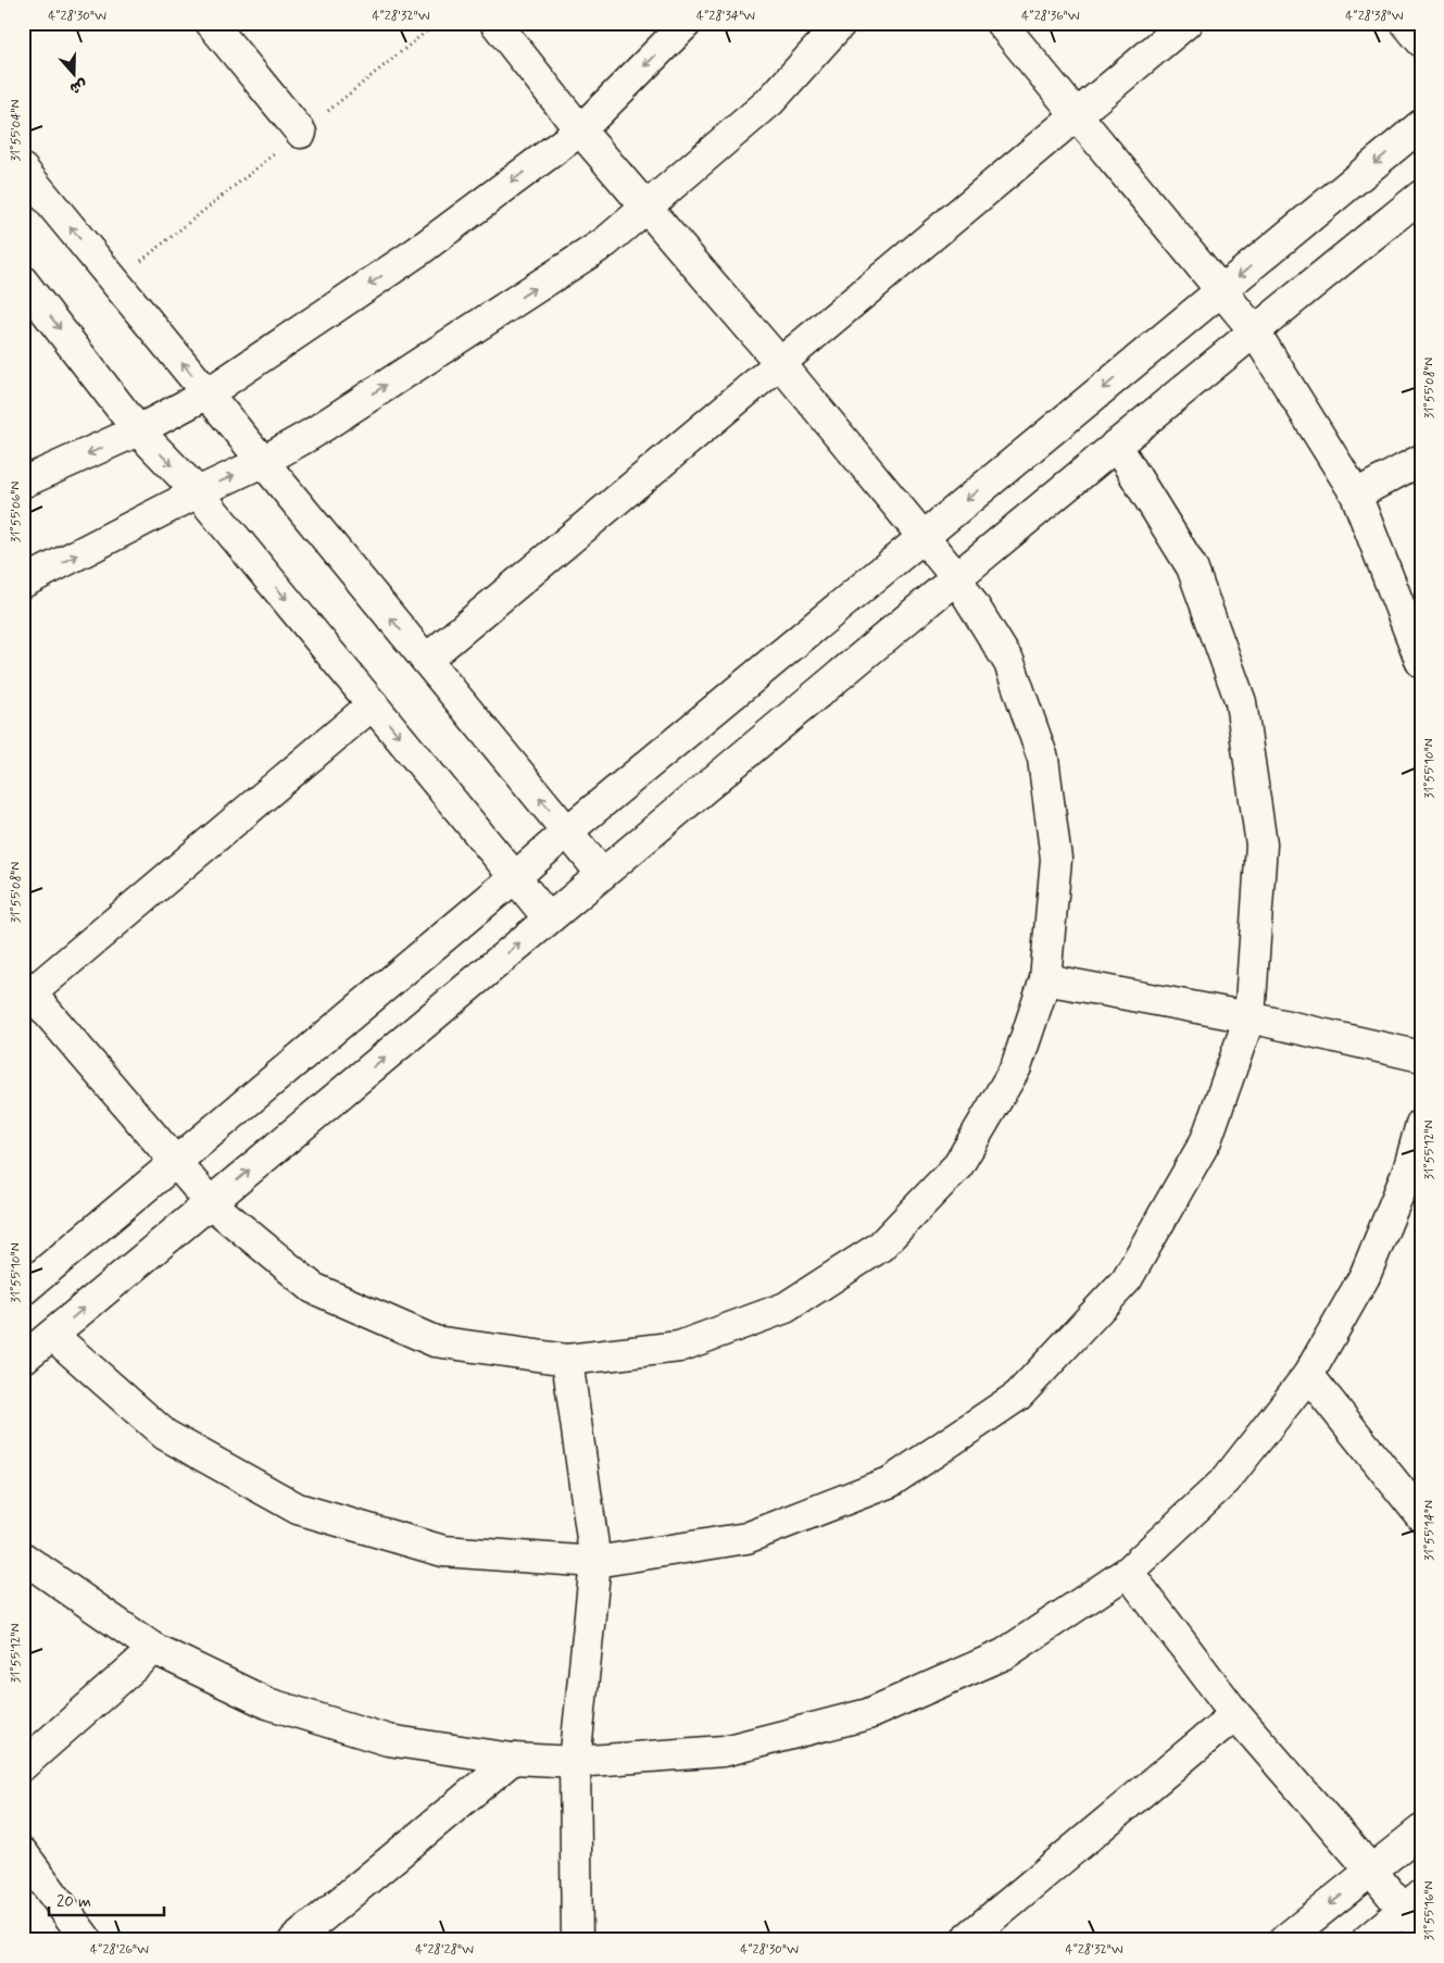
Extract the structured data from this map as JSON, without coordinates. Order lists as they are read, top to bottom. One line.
{"scale_bar":"20 m","north":"bottom","coordinates":["4°28'30\"W","4°28'32\"W","4°28'34\"W","4°28'36\"W","4°28'38\"W","31°55'04\"N","31°55'08\"N","31°55'06\"N","31°55'10\"N","31°55'12\"N","31°55'14\"N","31°55'16\"N","4°28'26\"W","4°28'28\"W"]}
